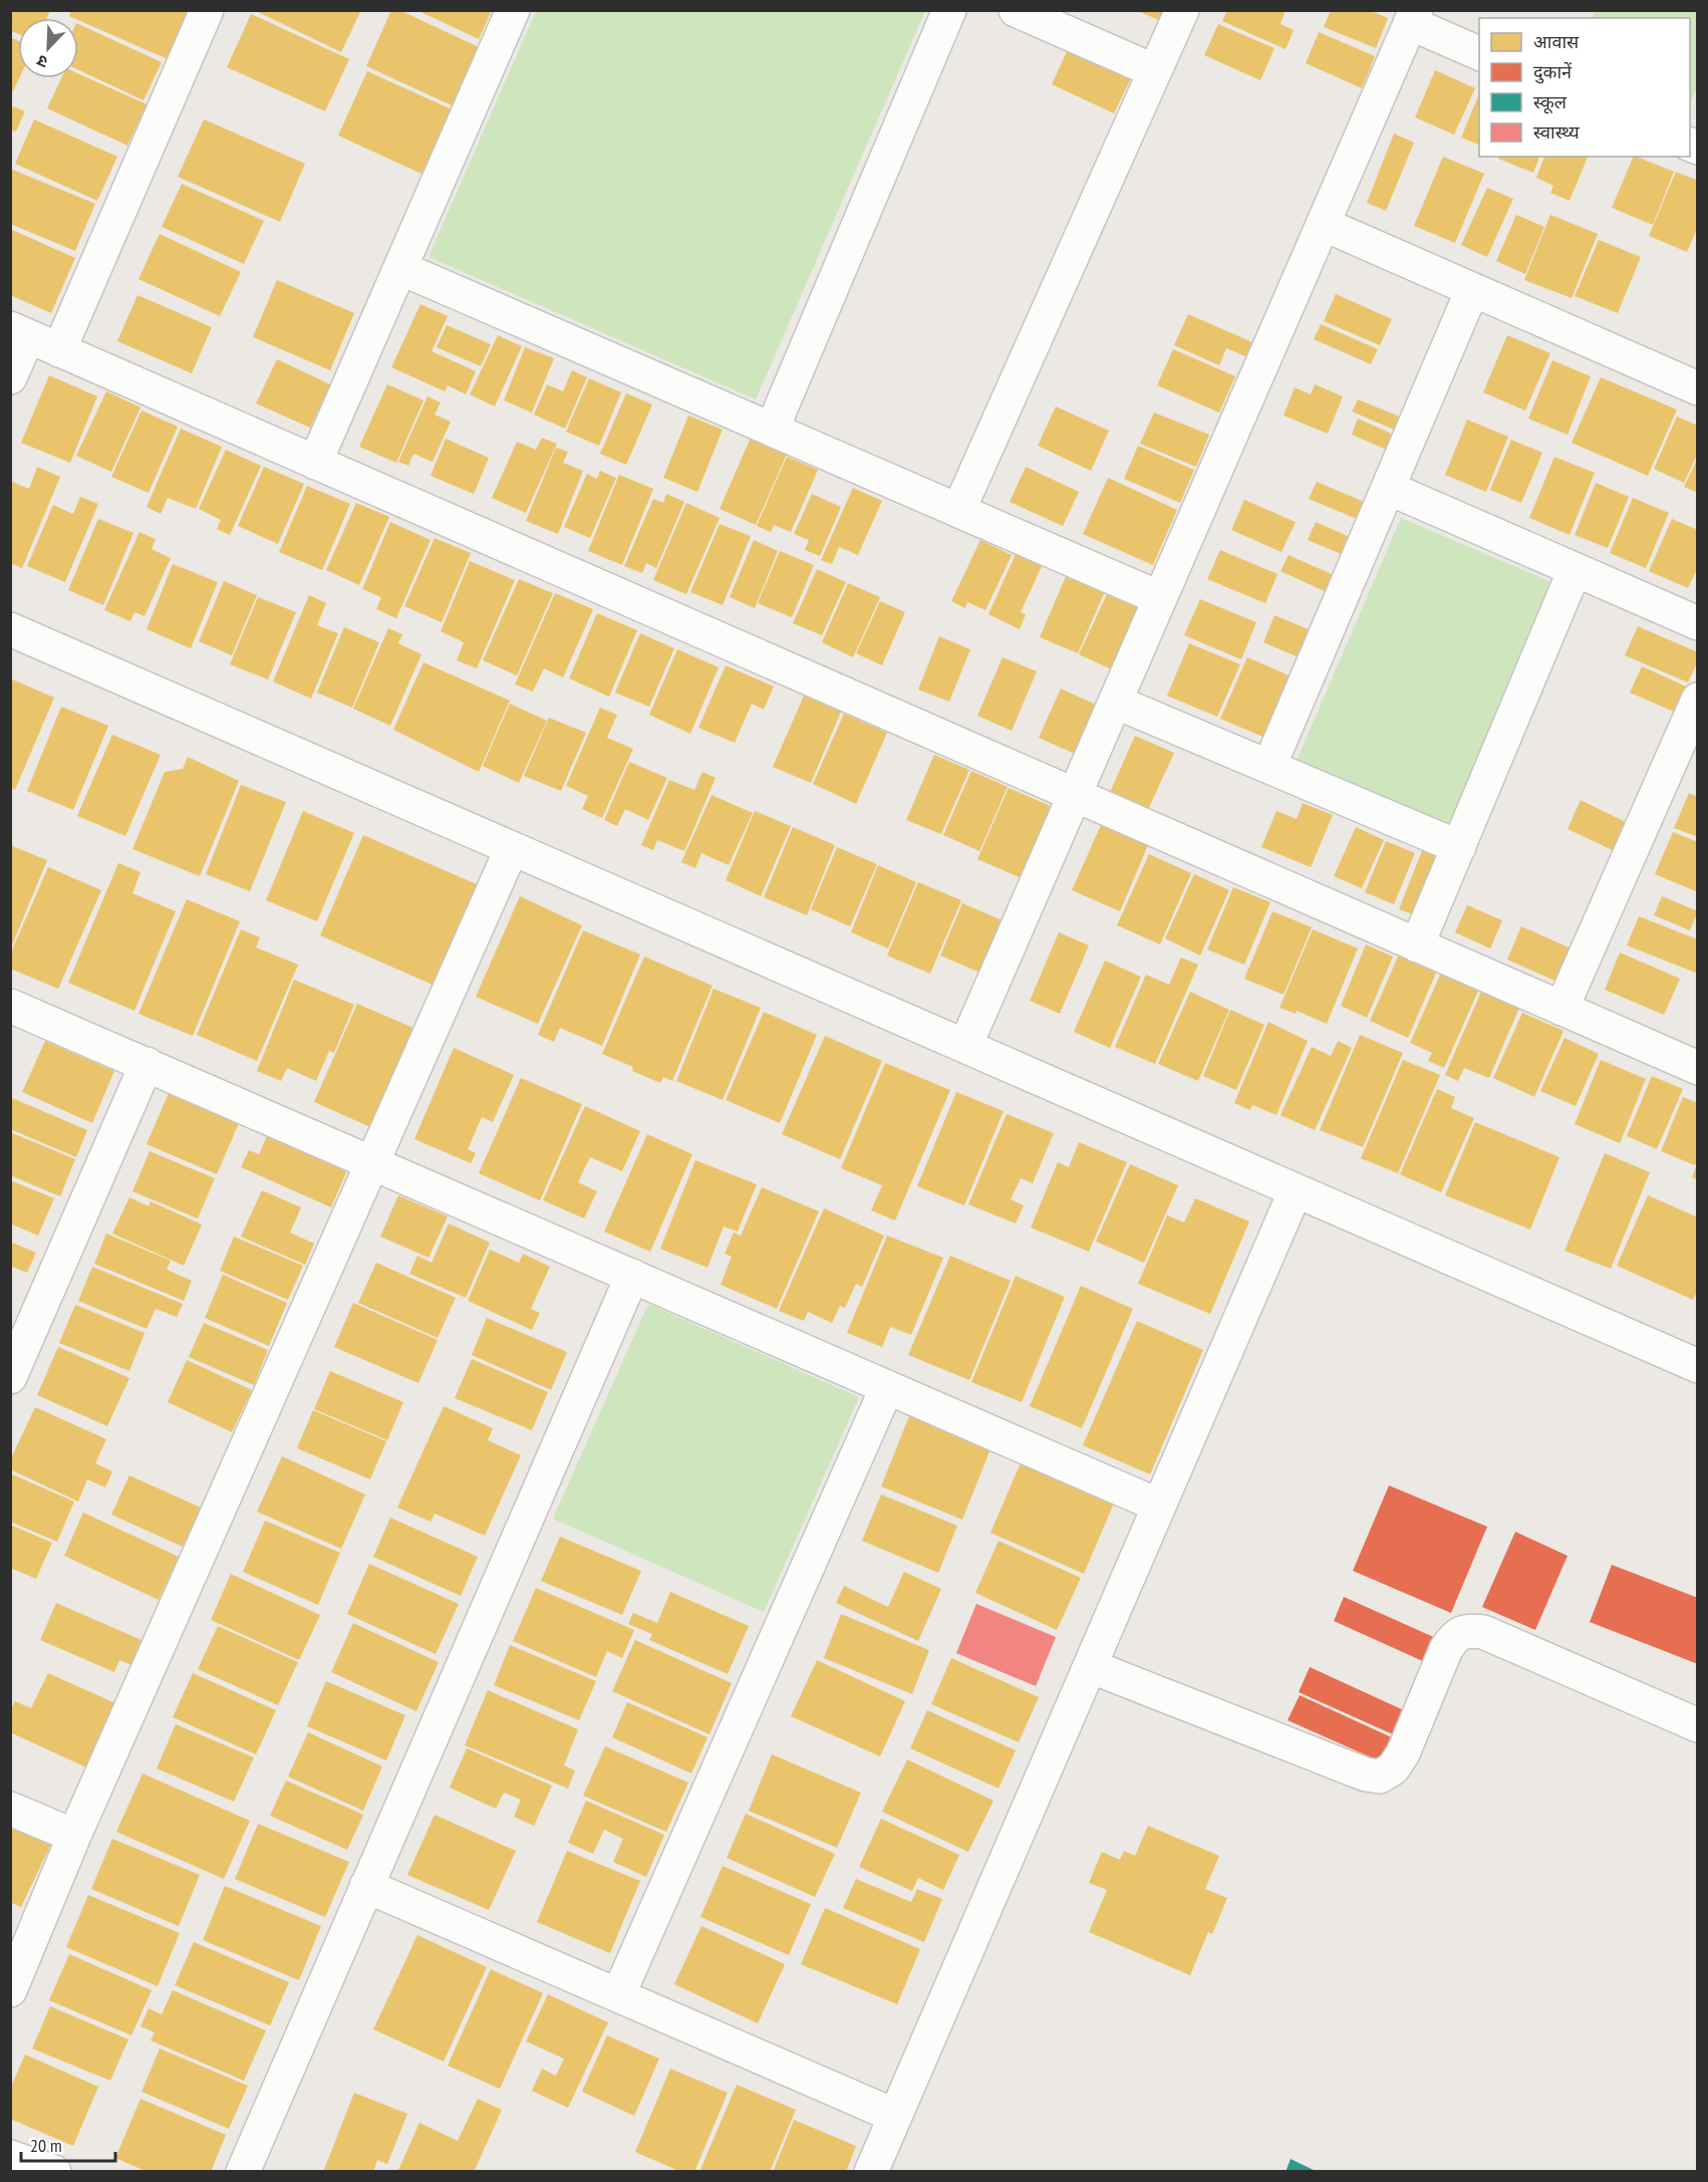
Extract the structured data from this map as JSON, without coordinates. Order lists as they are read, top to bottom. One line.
{"legend":["आवास","दुकानें","स्कूल","स्वास्थ्य"],"scale_bar":"20 m","north":"bottom left"}
